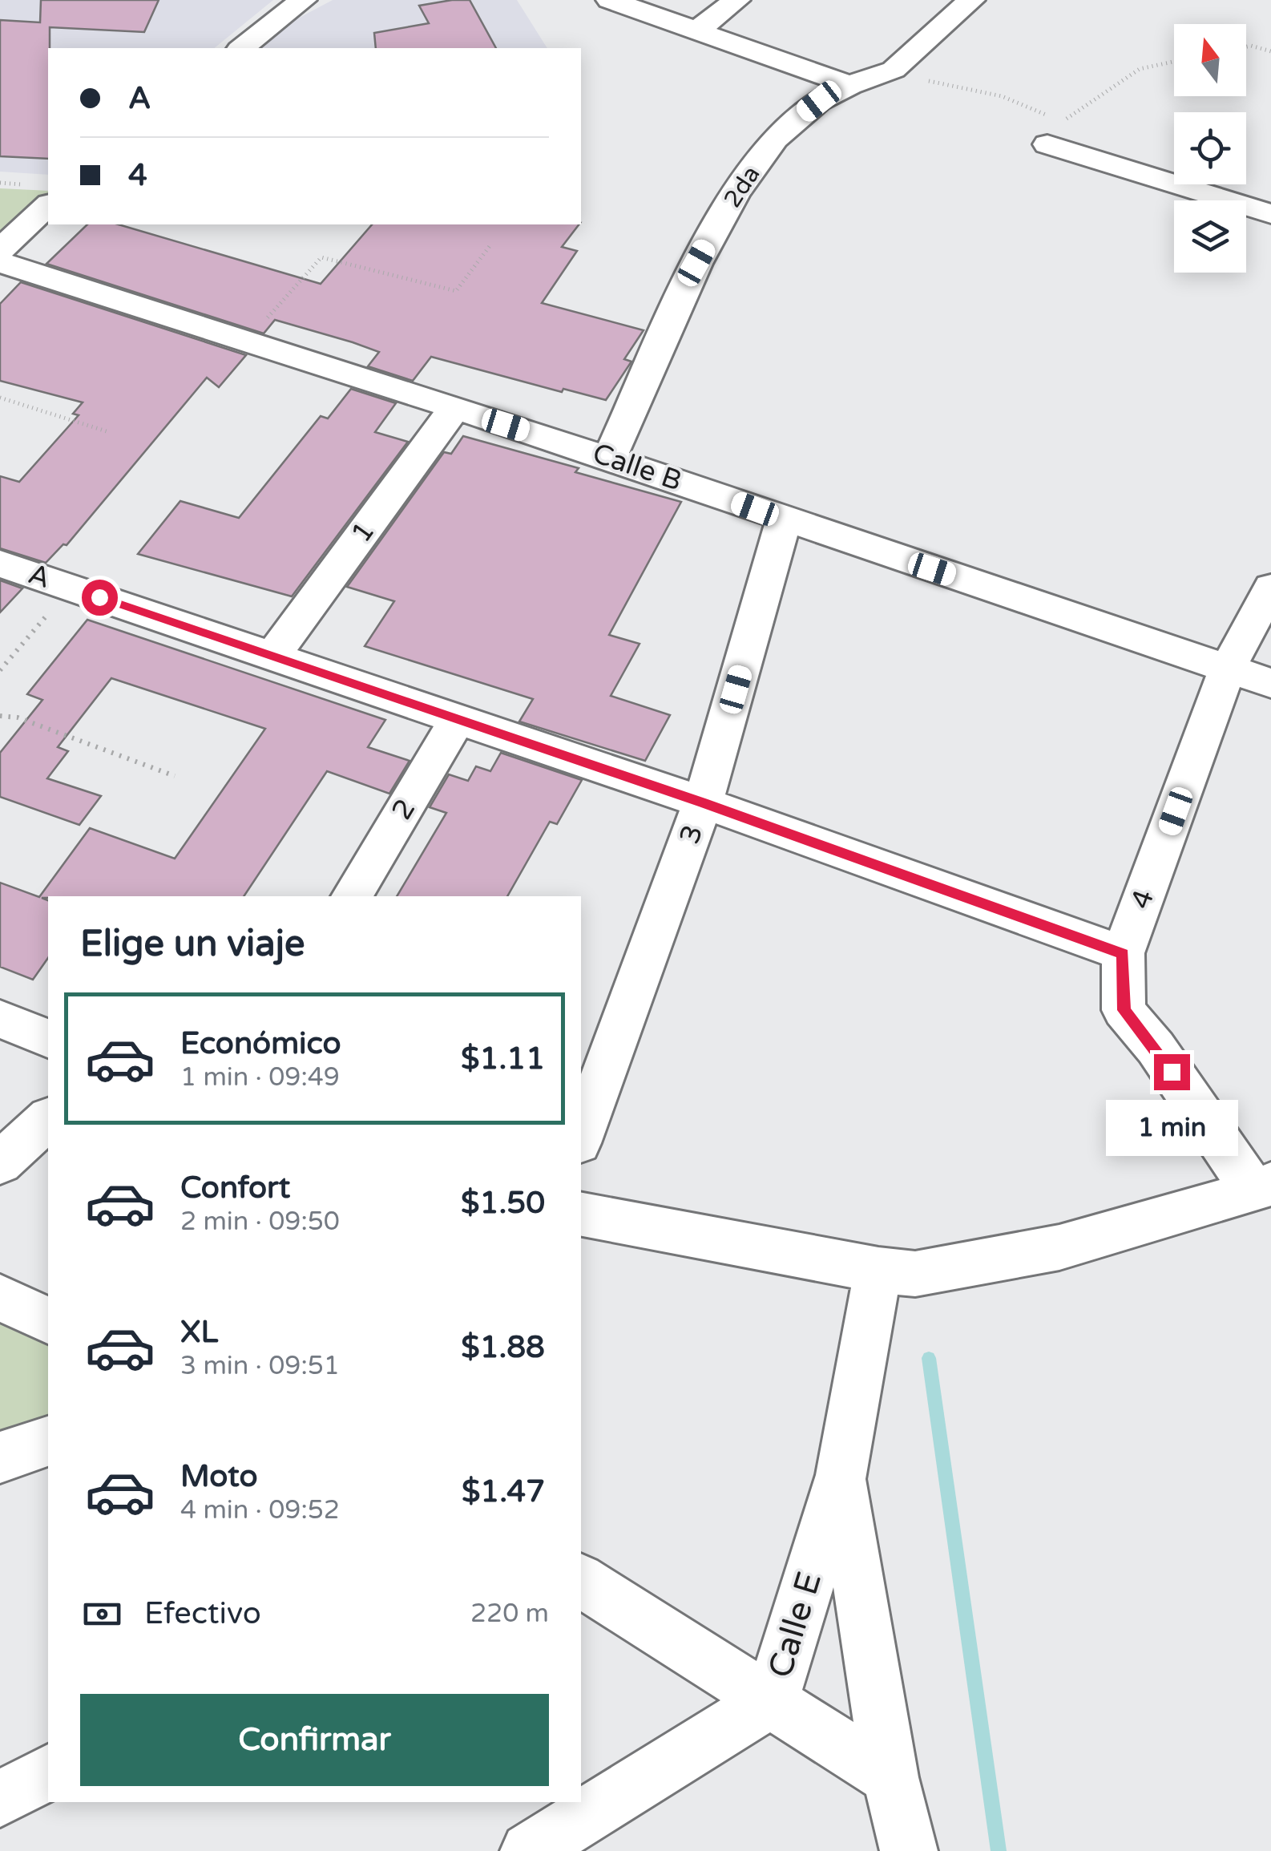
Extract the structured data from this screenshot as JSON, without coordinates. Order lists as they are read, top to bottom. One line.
{"streets":{"street":["2da","Calle B","1","A","2","3","4","Calle E"]},"crossings":[["2da","Calle B"],["Calle B","1"],["Calle B","3"],["Calle B","4"],["1","A"],["A","2"],["A","3"],["A","4"]],"north":"top","page":{"banner":["A","4"],"heading":"Elige un viaje","list":[{"name":"Económico","note":"1 min · 09:49","value":"$1.11"},{"name":"Confort","note":"2 min · 09:50","value":"$1.50"},{"name":"XL","note":"3 min · 09:51","value":"$1.88"},{"name":"Moto","note":"4 min · 09:52","value":"$1.47"}],"bubble":"1 min","pay":["Efectivo","220 m"],"buttons":"Confirmar"}}
